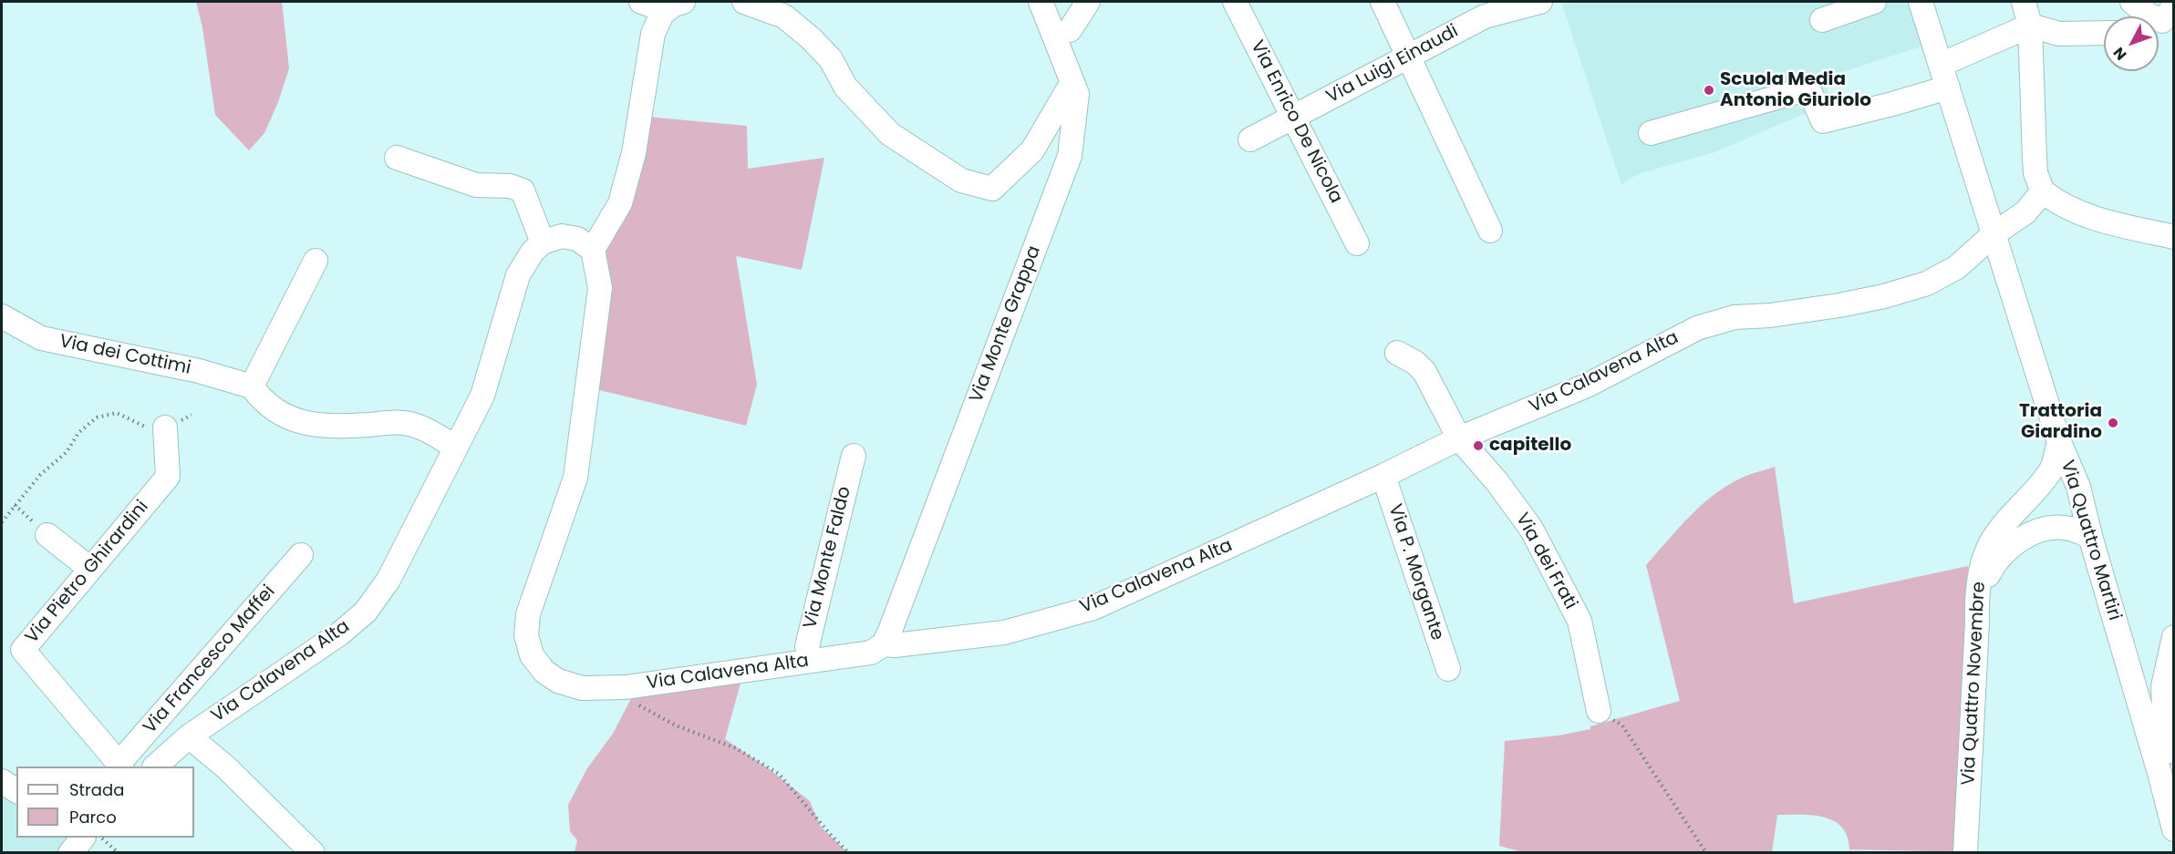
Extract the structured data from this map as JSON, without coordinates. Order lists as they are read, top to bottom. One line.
{"streets":{"street":["Via Luigi Einaudi","Via Enrico De Nicola","Via Monte Grappa","Via dei Cottimi","Via Calavena Alta","Via Quattro Martiri","Via Monte Faldo","Via dei Frati","Via Pietro Ghirardini","Via P. Morgante","Via Francesco Maffei","Via Quattro Novembre"]},"crossings":[["Via Luigi Einaudi","Via Enrico De Nicola"],["Via Monte Grappa","Via Calavena Alta"],["Via Calavena Alta","Via Quattro Martiri"],["Via Calavena Alta","Via Monte Faldo"],["Via Calavena Alta","Via dei Frati"],["Via Calavena Alta","Via P. Morgante"],["Via Quattro Martiri","Via Quattro Novembre"],["Via Pietro Ghirardini","Via Francesco Maffei"]],"places":["Scuola Media Antonio Giuriolo","Trattoria Giardino","capitello"],"legend":["Strada","Parco"],"north":"bottom left"}
